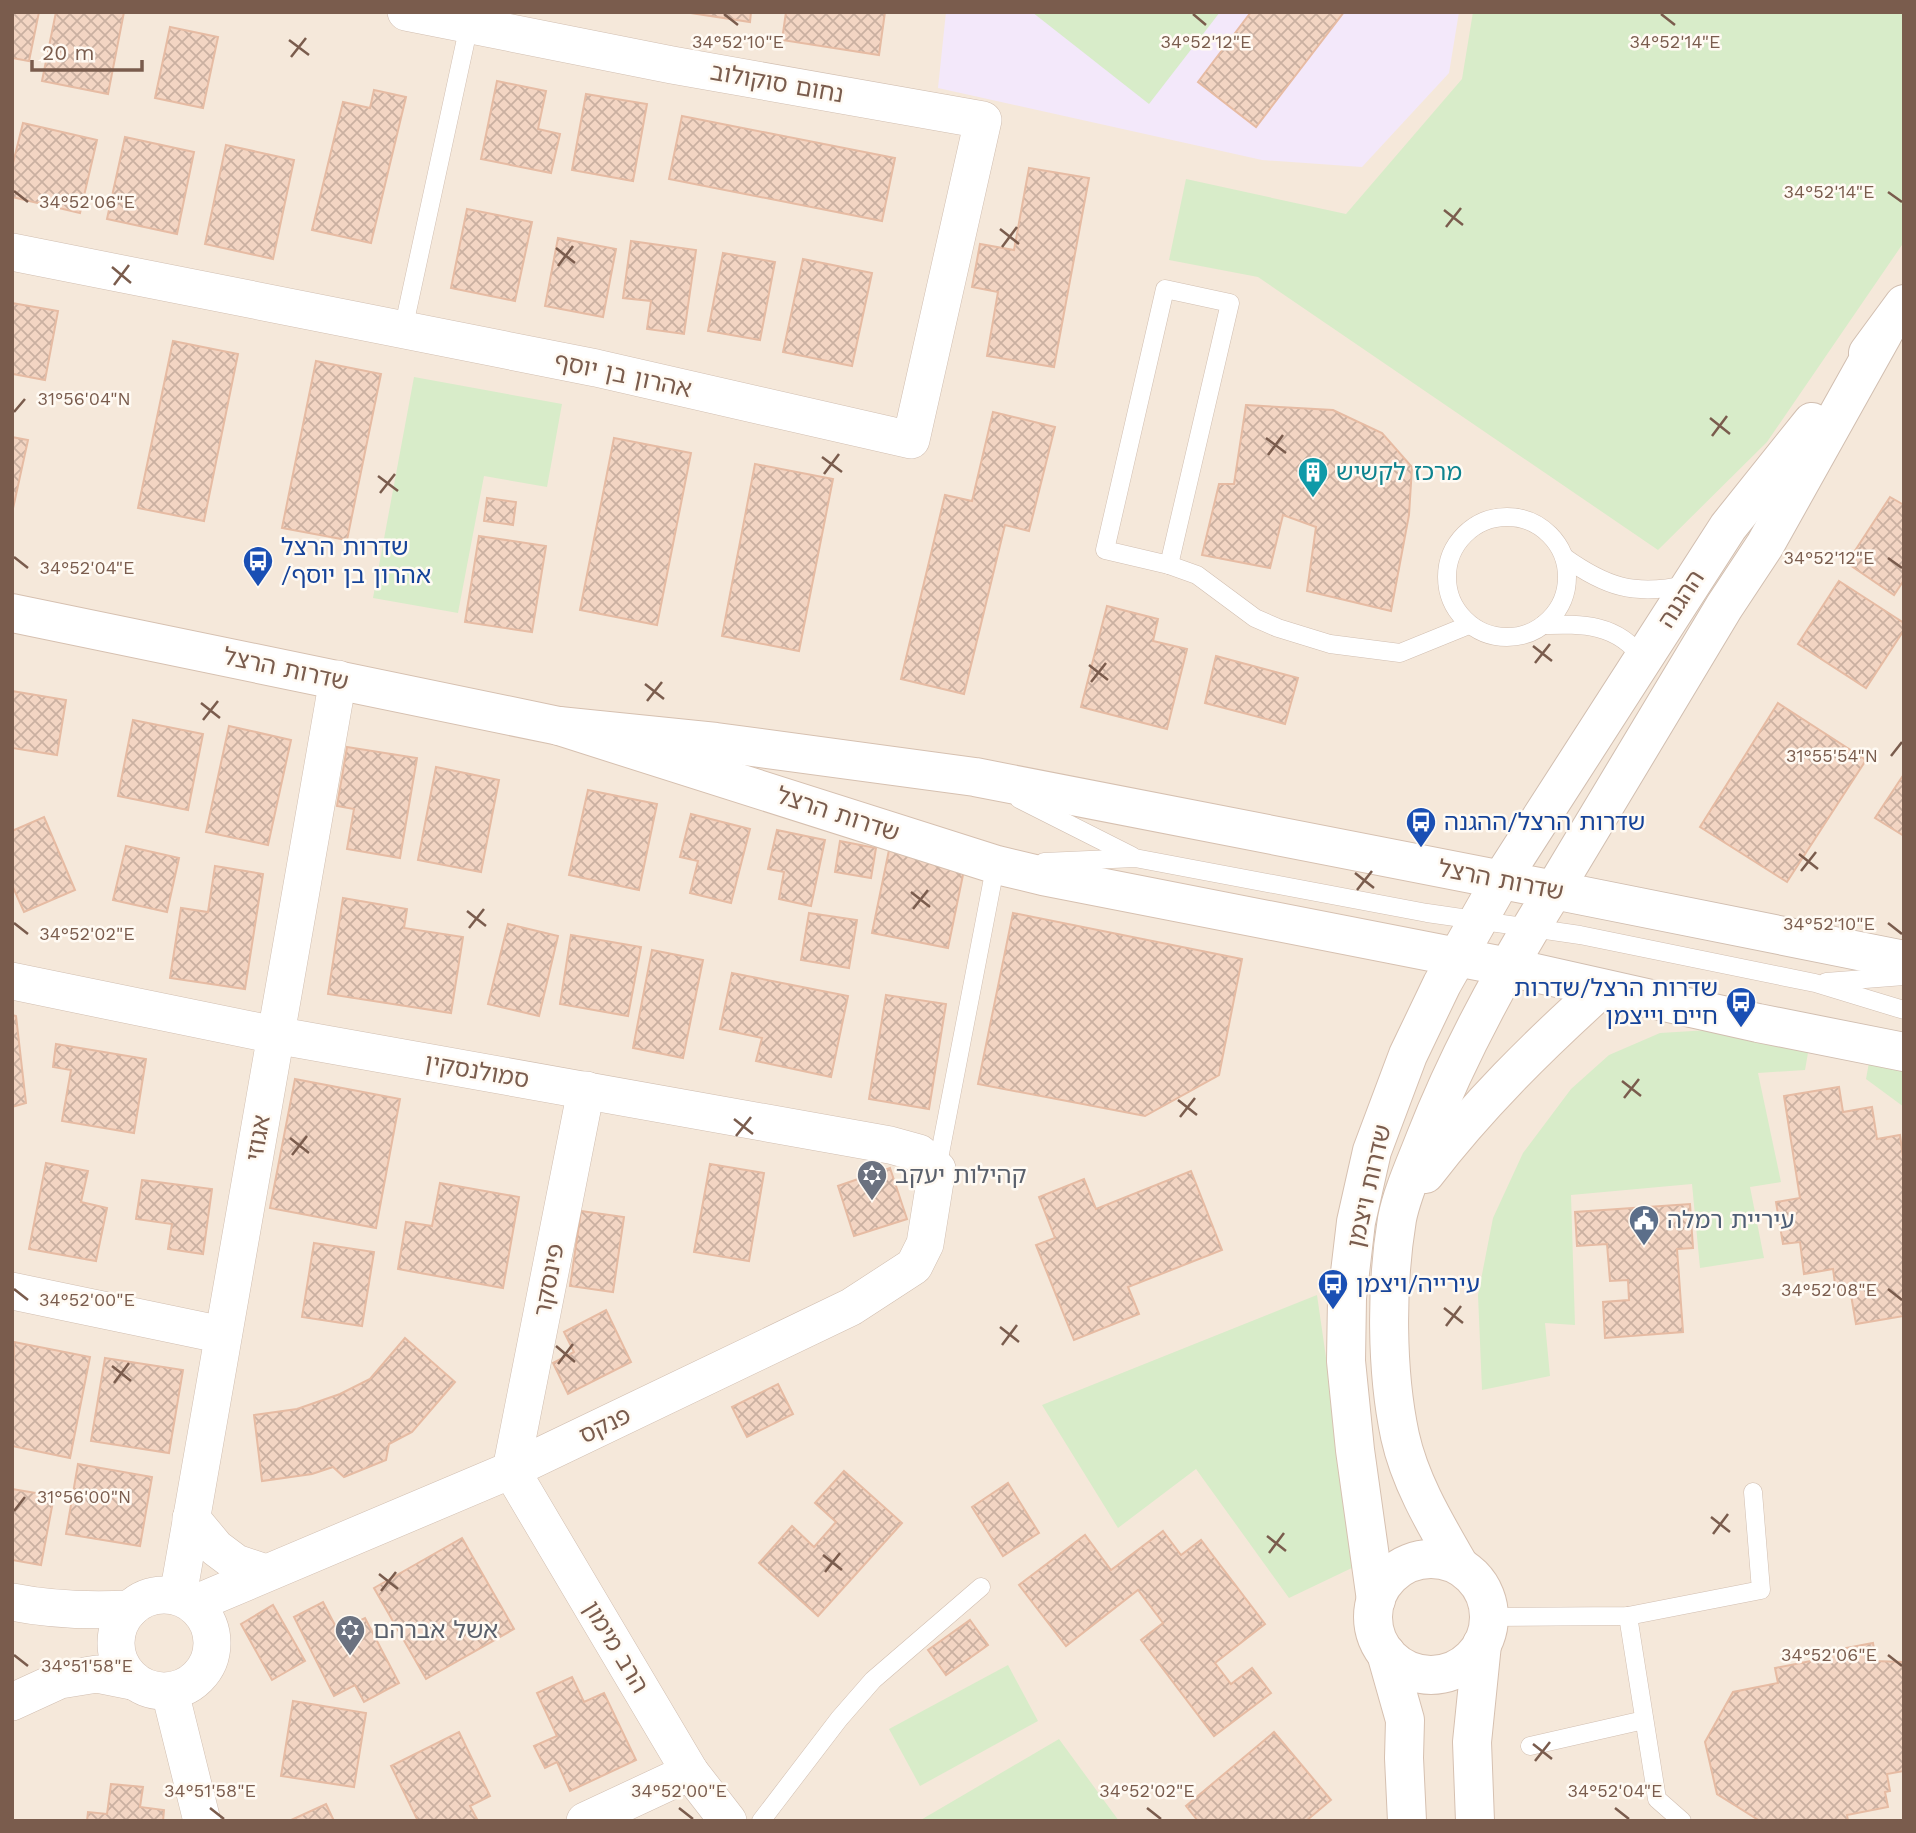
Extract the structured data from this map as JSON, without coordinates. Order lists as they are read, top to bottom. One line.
{"streets":{"main road":["ההגנה","שדרות הרצל","שדרות ויצמן"],"street":["נחום סוקולוב","אהרון בן יוסף","סמולנסקין","אגוזי","פינסקר","פנקס","הרב מימון"]},"crossings":[["נחום סוקולוב","אהרון בן יוסף"],["ההגנה","שדרות הרצל"],["ההגנה","שדרות ויצמן"],["שדרות הרצל","אגוזי"],["שדרות הרצל","שדרות ויצמן"],["סמולנסקין","אגוזי"],["סמולנסקין","פינסקר"],["סמולנסקין","פנקס"],["אגוזי","פנקס"],["פינסקר","פנקס"],["פינסקר","הרב מימון"],["פנקס","הרב מימון"]],"places":{"building":["מרכז לקשיש"],"bus stop":["שדרות הרצל /אהרון בן יוסף","שדרות הרצל/ההגנה","שדרות הרצל/שדרות חיים וייצמן","עירייה/ויצמן"],"synagogue":["קהילות יעקב","אשל אברהם"],"public building":["עיריית רמלה"]},"scale_bar":"20 m","coordinates":["34°52'10\"E","34°52'12\"E","34°52'14\"E","34°52'06\"E","31°56'04\"N","34°52'04\"E","31°55'54\"N","34°52'02\"E","34°52'08\"E","34°52'00\"E","31°56'00\"N","34°51'58\"E"]}
